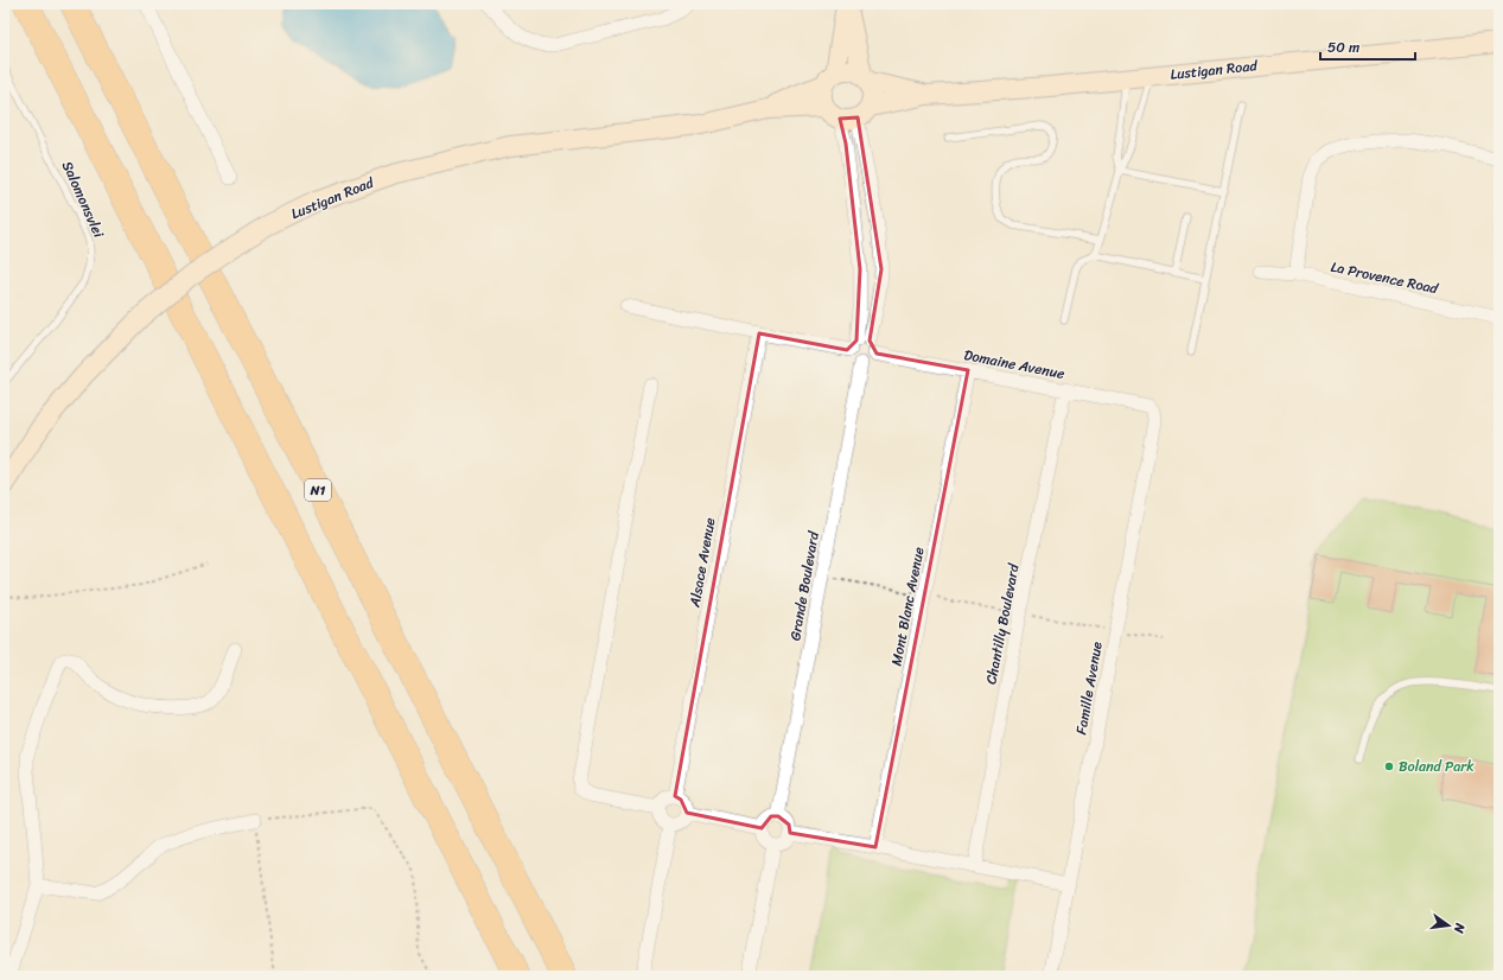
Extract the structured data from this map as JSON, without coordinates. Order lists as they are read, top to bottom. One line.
{"streets":{"highway":["N1"],"main road":["Lustigan Road"],"street":["La Provence Road","Domaine Avenue","Alsace Avenue","Grande Boulevard","Mont Blanc Avenue","Chantilly Boulevard","Famille Avenue"],"lane":["Salomonsvlei"]},"crossings":[["Domaine Avenue","Grande Boulevard"],["Domaine Avenue","Mont Blanc Avenue"],["Domaine Avenue","Chantilly Boulevard"],["Domaine Avenue","Famille Avenue"]],"places":["Boland Park"],"scale_bar":"50 m","north":"right"}
